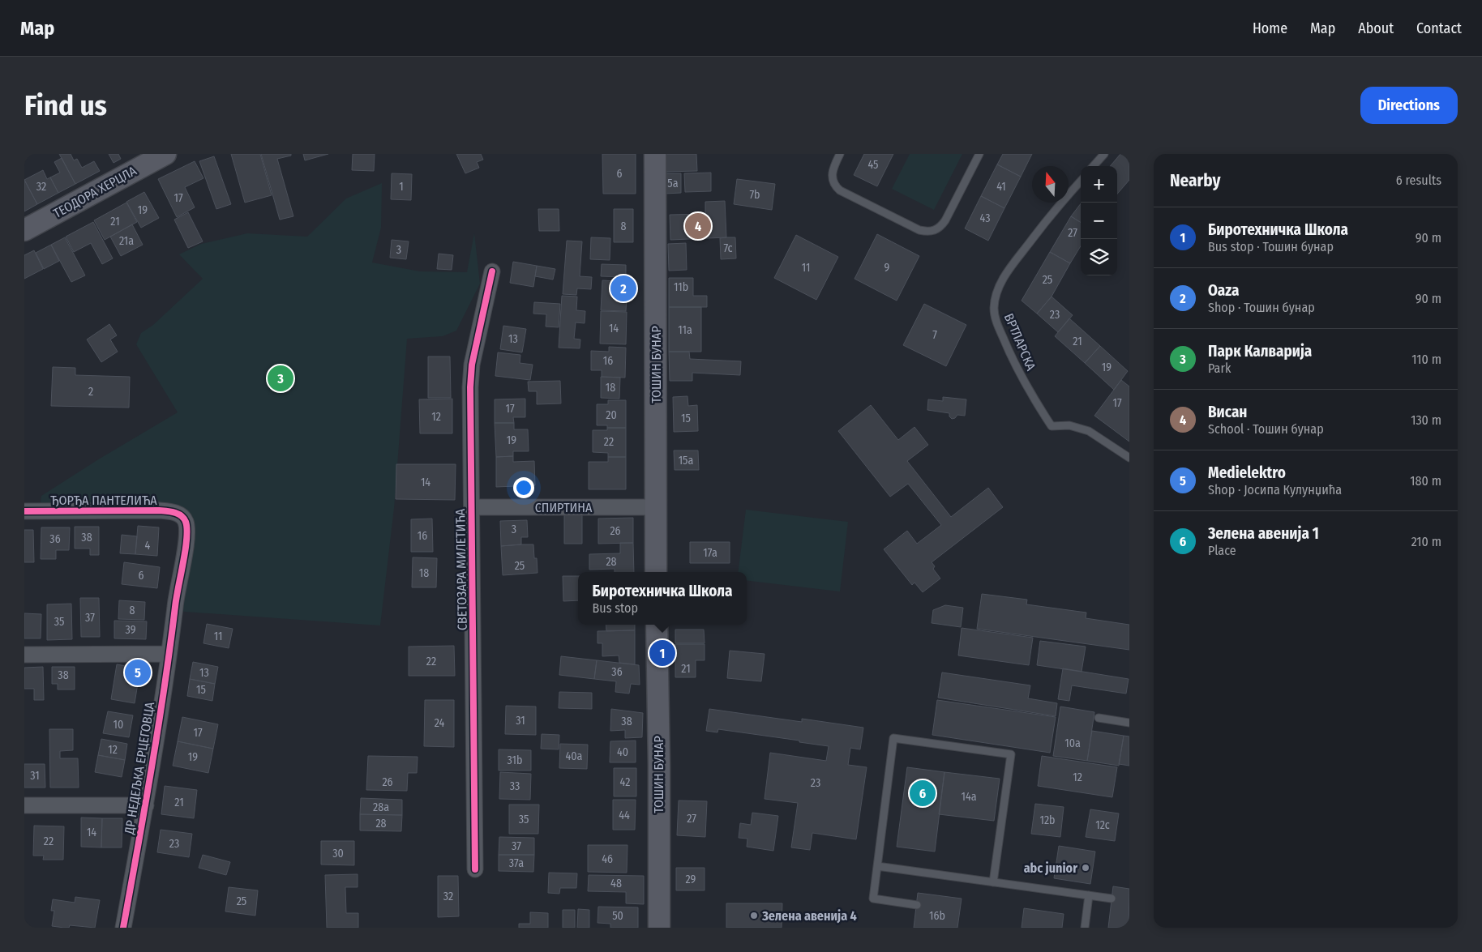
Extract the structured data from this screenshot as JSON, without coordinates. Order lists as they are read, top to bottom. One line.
{"streets":{"main road":["ТЕОДОРА ХЕРЦЛА","ТОШИН БУНАР"],"street":["ЂОРЂА ПАНТЕЛИЋА","СПИРТИНА","СВЕТОЗАРА МИЛЕТИЋА","ДР НЕДЕЉКА ЕРЦЕГОВЦА"],"lane":["ВРТЛАРСКА"]},"crossings":[["ТОШИН БУНАР","СПИРТИНА"],["ЂОРЂА ПАНТЕЛИЋА","ДР НЕДЕЉКА ЕРЦЕГОВЦА"],["СПИРТИНА","СВЕТОЗАРА МИЛЕТИЋА"]],"places":["abc junior","Зелена авенија 4"],"house_numbers":["45","6","5a","32","1","41","7b","17","19","43","21","8","27","21a","7c","3","11","9","25","11b","23","14","11a","7","13","21","16","19","18","2","17","17","20","12","15","19","22","15a","14","3","26","16","38","36","4","17a","28","25","18","6","8","37","35","39","11","22","21","36","13","38","15","31","38","24","10","17","10a","12","40","40a","19","31b","31","12","26","42","23","33","14a","21","28a","44","27","35","12b","28","12c","14","22","23","37","30","46","37a","29","48","32","25","50","16b"],"north":"top","page":{"header":"Map","nav":["Home","Map","About","Contact"],"buttons":"Directions","title":"Find us","heading":["Nearby","6 results"],"map_buttons":["+","−"],"list":[{"mark":"1","name":"Биротехничка Школа","note":"Bus stop · Тошин бунар","value":"90 m"},{"mark":"2","name":"Oaza","note":"Shop · Тошин бунар","value":"90 m"},{"mark":"3","name":"Парк Калварија","note":"Park","value":"110 m"},{"mark":"4","name":"Висан","note":"School · Тошин бунар","value":"130 m"},{"mark":"5","name":"Medielektro","note":"Shop · Јосипа Кулунџића","value":"180 m"},{"mark":"6","name":"Зелена авенија 1","note":"Place","value":"210 m"}],"pins":["4","2","3","1","5","6"],"popup":["Биротехничка Школа","Bus stop"]}}
